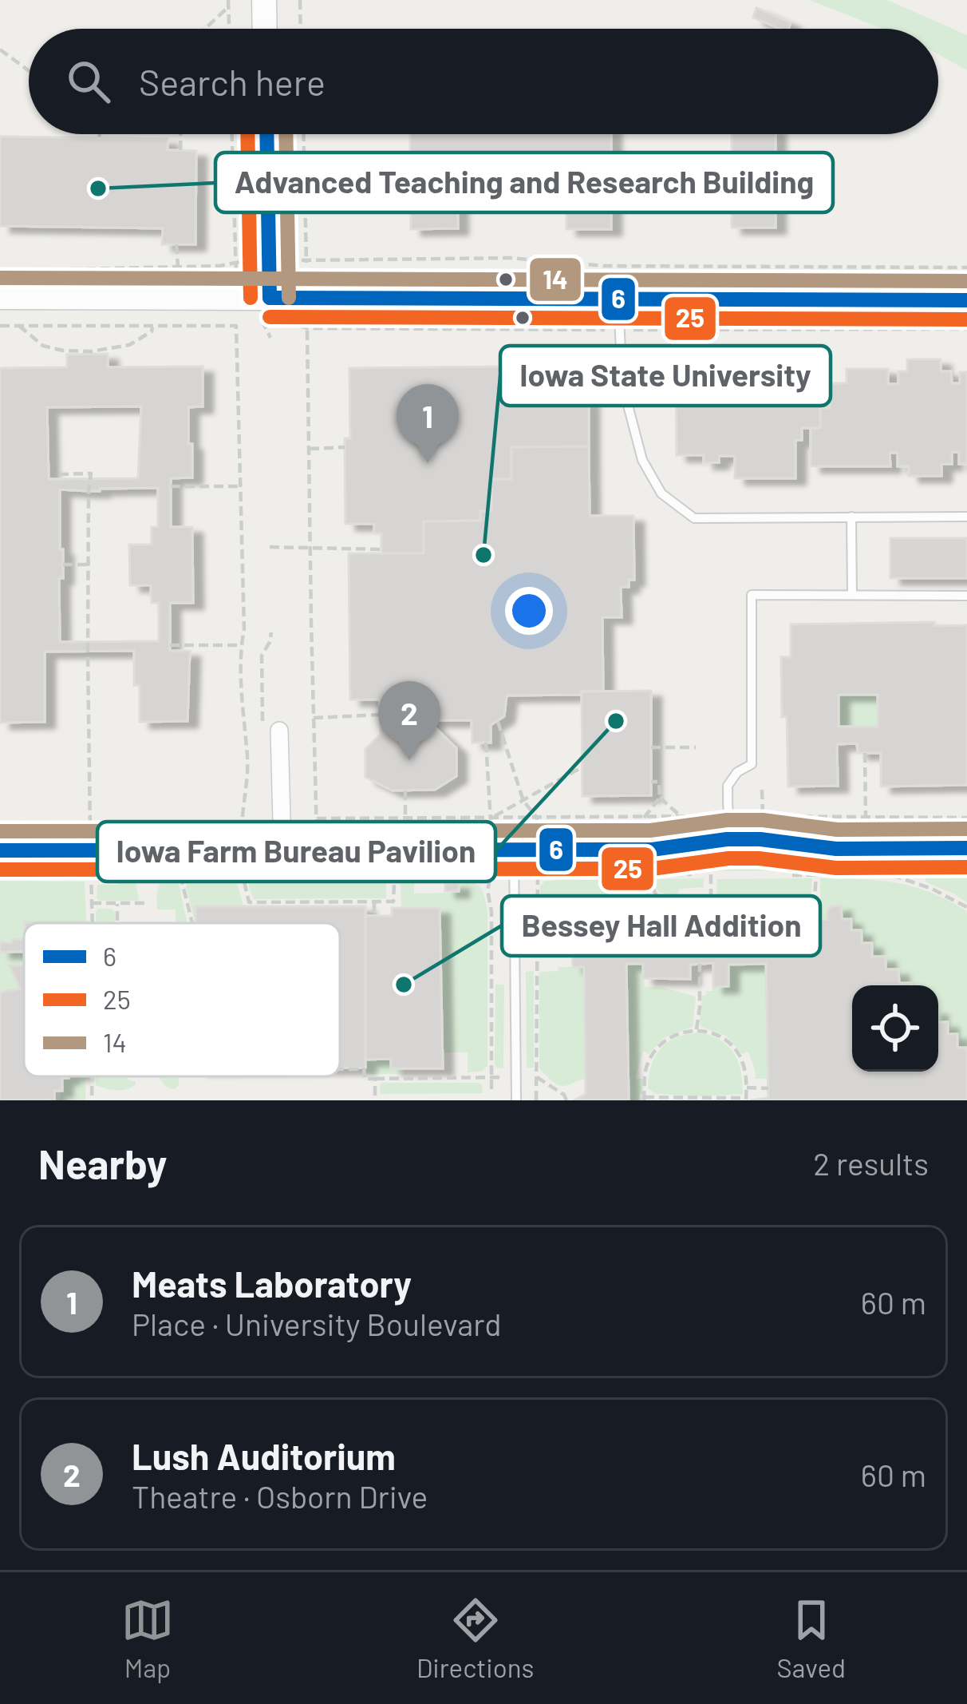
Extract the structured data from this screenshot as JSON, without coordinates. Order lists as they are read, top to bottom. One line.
{"places":["Advanced Teaching and Research Building","Iowa State University","Iowa Farm Bureau Pavilion","Bessey Hall Addition"],"lines":["transit line 6","transit line 25","transit line 14"],"legend":["6","25","14"],"page":{"search":"Search here","pins":["1","2"],"heading":["Nearby","2 results"],"list":[{"mark":"1","name":"Meats Laboratory","note":"Place · University Boulevard","value":"60 m"},{"mark":"2","name":"Lush Auditorium","note":"Theatre · Osborn Drive","value":"60 m"}],"nav":["Map","Directions","Saved"]}}
